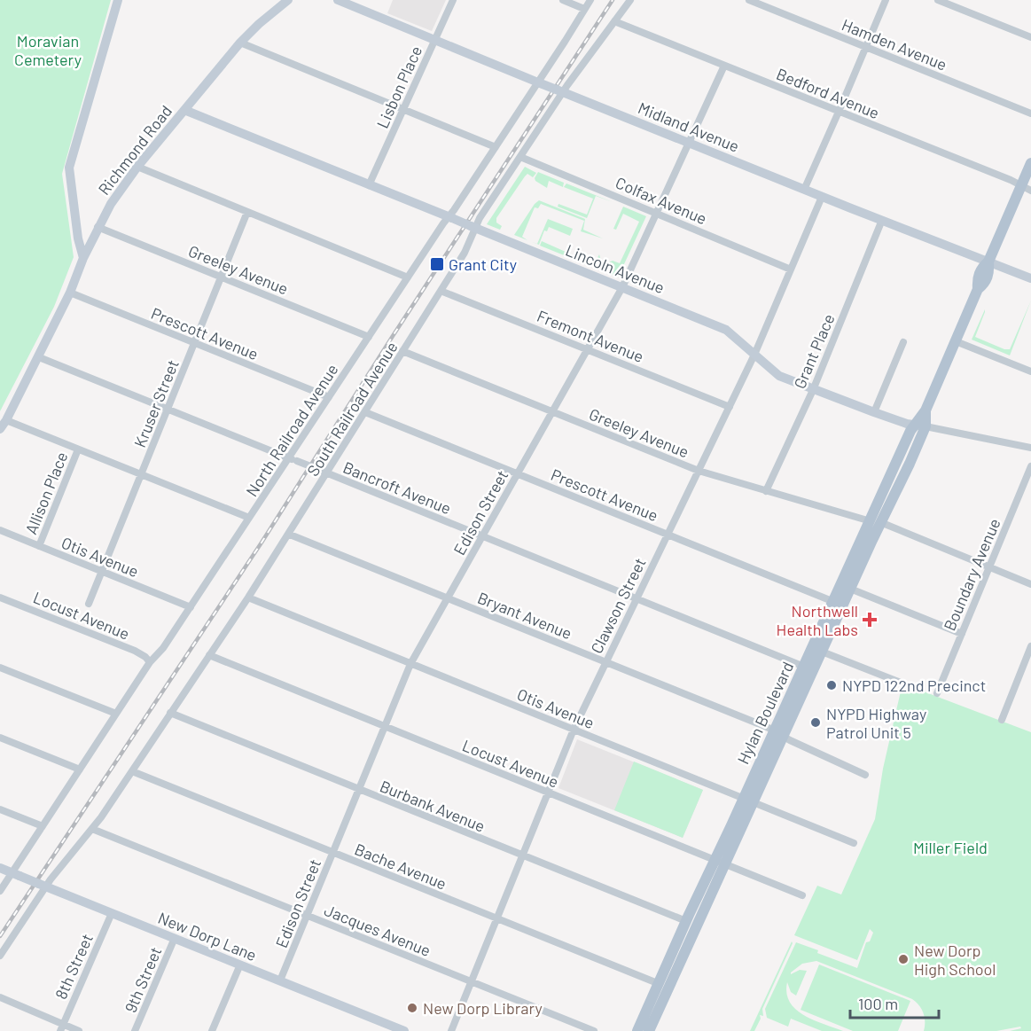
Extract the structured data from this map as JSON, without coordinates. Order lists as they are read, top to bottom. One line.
{"streets":{"main road":["Hylan Boulevard"],"street":["Hamden Avenue","Lisbon Place","Bedford Avenue","Midland Avenue","Richmond Road","Colfax Avenue","Lincoln Avenue","Greeley Avenue","Prescott Avenue","Fremont Avenue","Grant Place","Kruser Street","South Railroad Avenue","North Railroad Avenue","Bancroft Avenue","Allison Place","Edison Street","Otis Avenue","Boundary Avenue","Clawson Street","Locust Avenue","Bryant Avenue","Burbank Avenue","Bache Avenue","Jacques Avenue","New Dorp Lane","8th Street","9th Street"]},"crossings":[["Lisbon Place","Midland Avenue"],["Lisbon Place","Lincoln Avenue"],["Bedford Avenue","South Railroad Avenue"],["Bedford Avenue","Edison Street"],["Bedford Avenue","Hylan Boulevard"],["Midland Avenue","Grant Place"],["Midland Avenue","South Railroad Avenue"],["Midland Avenue","North Railroad Avenue"],["Midland Avenue","Edison Street"],["Midland Avenue","Clawson Street"],["Midland Avenue","Hylan Boulevard"],["Richmond Road","Lincoln Avenue"],["Richmond Road","Greeley Avenue"],["Richmond Road","Prescott Avenue"],["Richmond Road","Bancroft Avenue"],["Colfax Avenue","South Railroad Avenue"],["Colfax Avenue","Edison Street"],["Colfax Avenue","Clawson Street"],["Lincoln Avenue","Grant Place"],["Lincoln Avenue","South Railroad Avenue"],["Lincoln Avenue","North Railroad Avenue"],["Lincoln Avenue","Edison Street"],["Lincoln Avenue","Clawson Street"],["Lincoln Avenue","Hylan Boulevard"],["Greeley Avenue","Grant Place"],["Greeley Avenue","Kruser Street"],["Greeley Avenue","South Railroad Avenue"],["Greeley Avenue","North Railroad Avenue"],["Greeley Avenue","Edison Street"],["Greeley Avenue","Boundary Avenue"],["Greeley Avenue","Clawson Street"],["Greeley Avenue","Hylan Boulevard"],["Prescott Avenue","Kruser Street"],["Prescott Avenue","South Railroad Avenue"],["Prescott Avenue","North Railroad Avenue"],["Prescott Avenue","Edison Street"],["Prescott Avenue","Clawson Street"],["Prescott Avenue","Hylan Boulevard"],["Fremont Avenue","South Railroad Avenue"],["Fremont Avenue","Edison Street"],["Fremont Avenue","Clawson Street"],["Kruser Street","Bancroft Avenue"],["Kruser Street","Otis Avenue"],["South Railroad Avenue","Bancroft Avenue"],["South Railroad Avenue","Otis Avenue"],["South Railroad Avenue","Locust Avenue"],["South Railroad Avenue","Bryant Avenue"],["South Railroad Avenue","Burbank Avenue"],["South Railroad Avenue","Bache Avenue"],["South Railroad Avenue","Jacques Avenue"],["South Railroad Avenue","New Dorp Lane"],["North Railroad Avenue","Bancroft Avenue"],["North Railroad Avenue","Otis Avenue"],["North Railroad Avenue","Locust Avenue"],["North Railroad Avenue","New Dorp Lane"],["Bancroft Avenue","Edison Street"],["Bancroft Avenue","Clawson Street"],["Bancroft Avenue","Hylan Boulevard"],["Allison Place","Otis Avenue"],["Edison Street","Otis Avenue"],["Edison Street","Locust Avenue"],["Edison Street","Bryant Avenue"],["Edison Street","Burbank Avenue"],["Edison Street","Bache Avenue"],["Edison Street","Jacques Avenue"],["Edison Street","New Dorp Lane"],["Otis Avenue","Clawson Street"],["Otis Avenue","Hylan Boulevard"],["Clawson Street","Locust Avenue"],["Clawson Street","Bryant Avenue"],["Clawson Street","Burbank Avenue"],["Clawson Street","Bache Avenue"],["Clawson Street","Jacques Avenue"],["Locust Avenue","Hylan Boulevard"],["Bryant Avenue","Hylan Boulevard"],["Hylan Boulevard","Burbank Avenue"],["Hylan Boulevard","Bache Avenue"],["New Dorp Lane","8th Street"],["New Dorp Lane","9th Street"]],"parks":["Moravian Cemetery","Miller Field"],"places":{"transit":["Grant City"],"health":["Northwell Health Labs"],"other":["NYPD 122nd Precinct","NYPD Highway Patrol Unit 5","New Dorp High School","New Dorp Library"]},"scale_bar":"100 m"}
